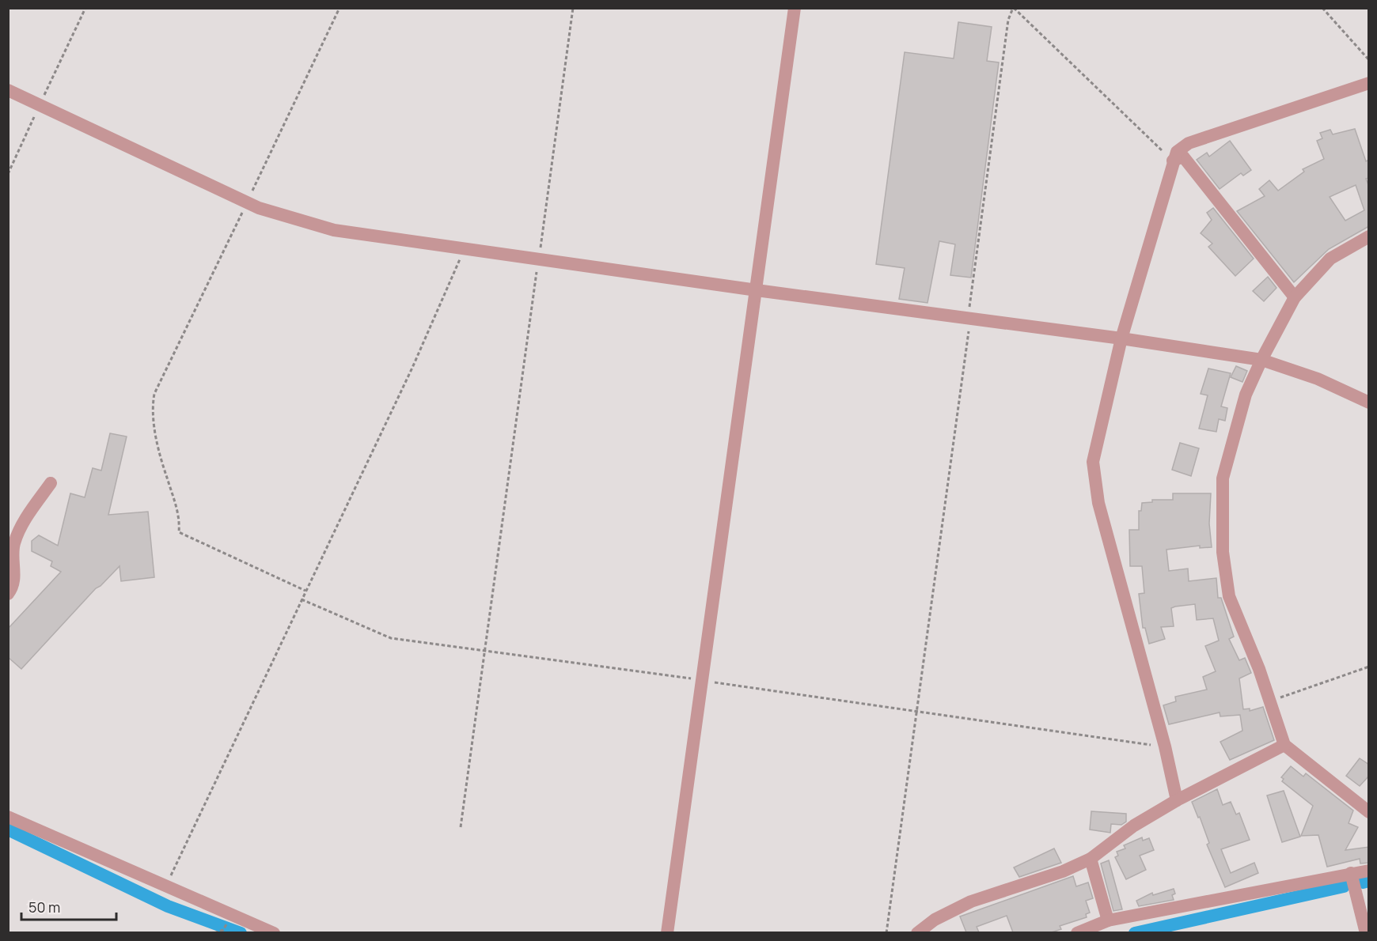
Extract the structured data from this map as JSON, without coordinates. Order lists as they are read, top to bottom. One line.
{"scale_bar":"50 m"}
